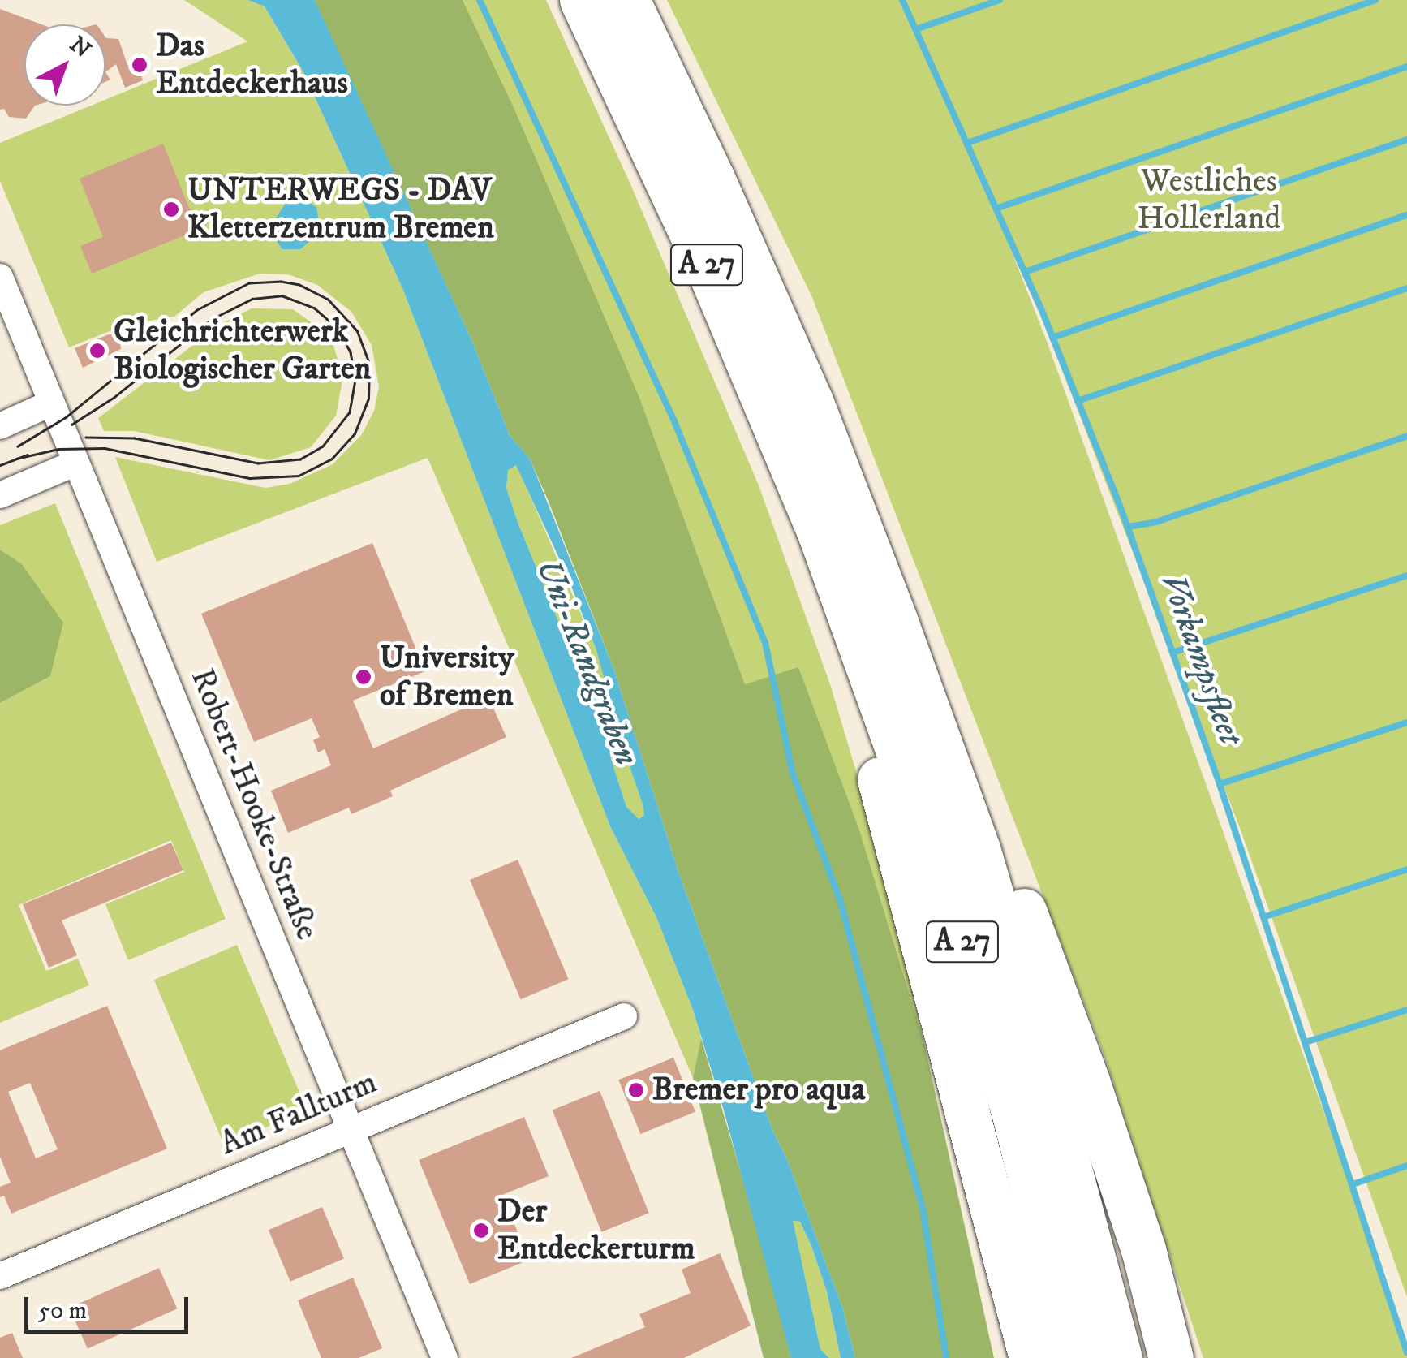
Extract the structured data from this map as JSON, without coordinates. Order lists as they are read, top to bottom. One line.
{"streets":{"highway":["A 27"],"street":["Robert-Hooke-Straße","Am Fallturm"]},"crossings":[["Robert-Hooke-Straße","Am Fallturm"]],"water":["Vorkampsfleet","Uni-Randgraben"],"parks":["Westliches Hollerland"],"places":["Das Entdeckerhaus","UNTERWEGS - DAV Kletterzentrum Bremen","Gleichrichterwerk Biologischer Garten","University of Bremen","Bremer pro aqua","Der Entdeckerturm"],"scale_bar":"50 m","north":"top right"}
